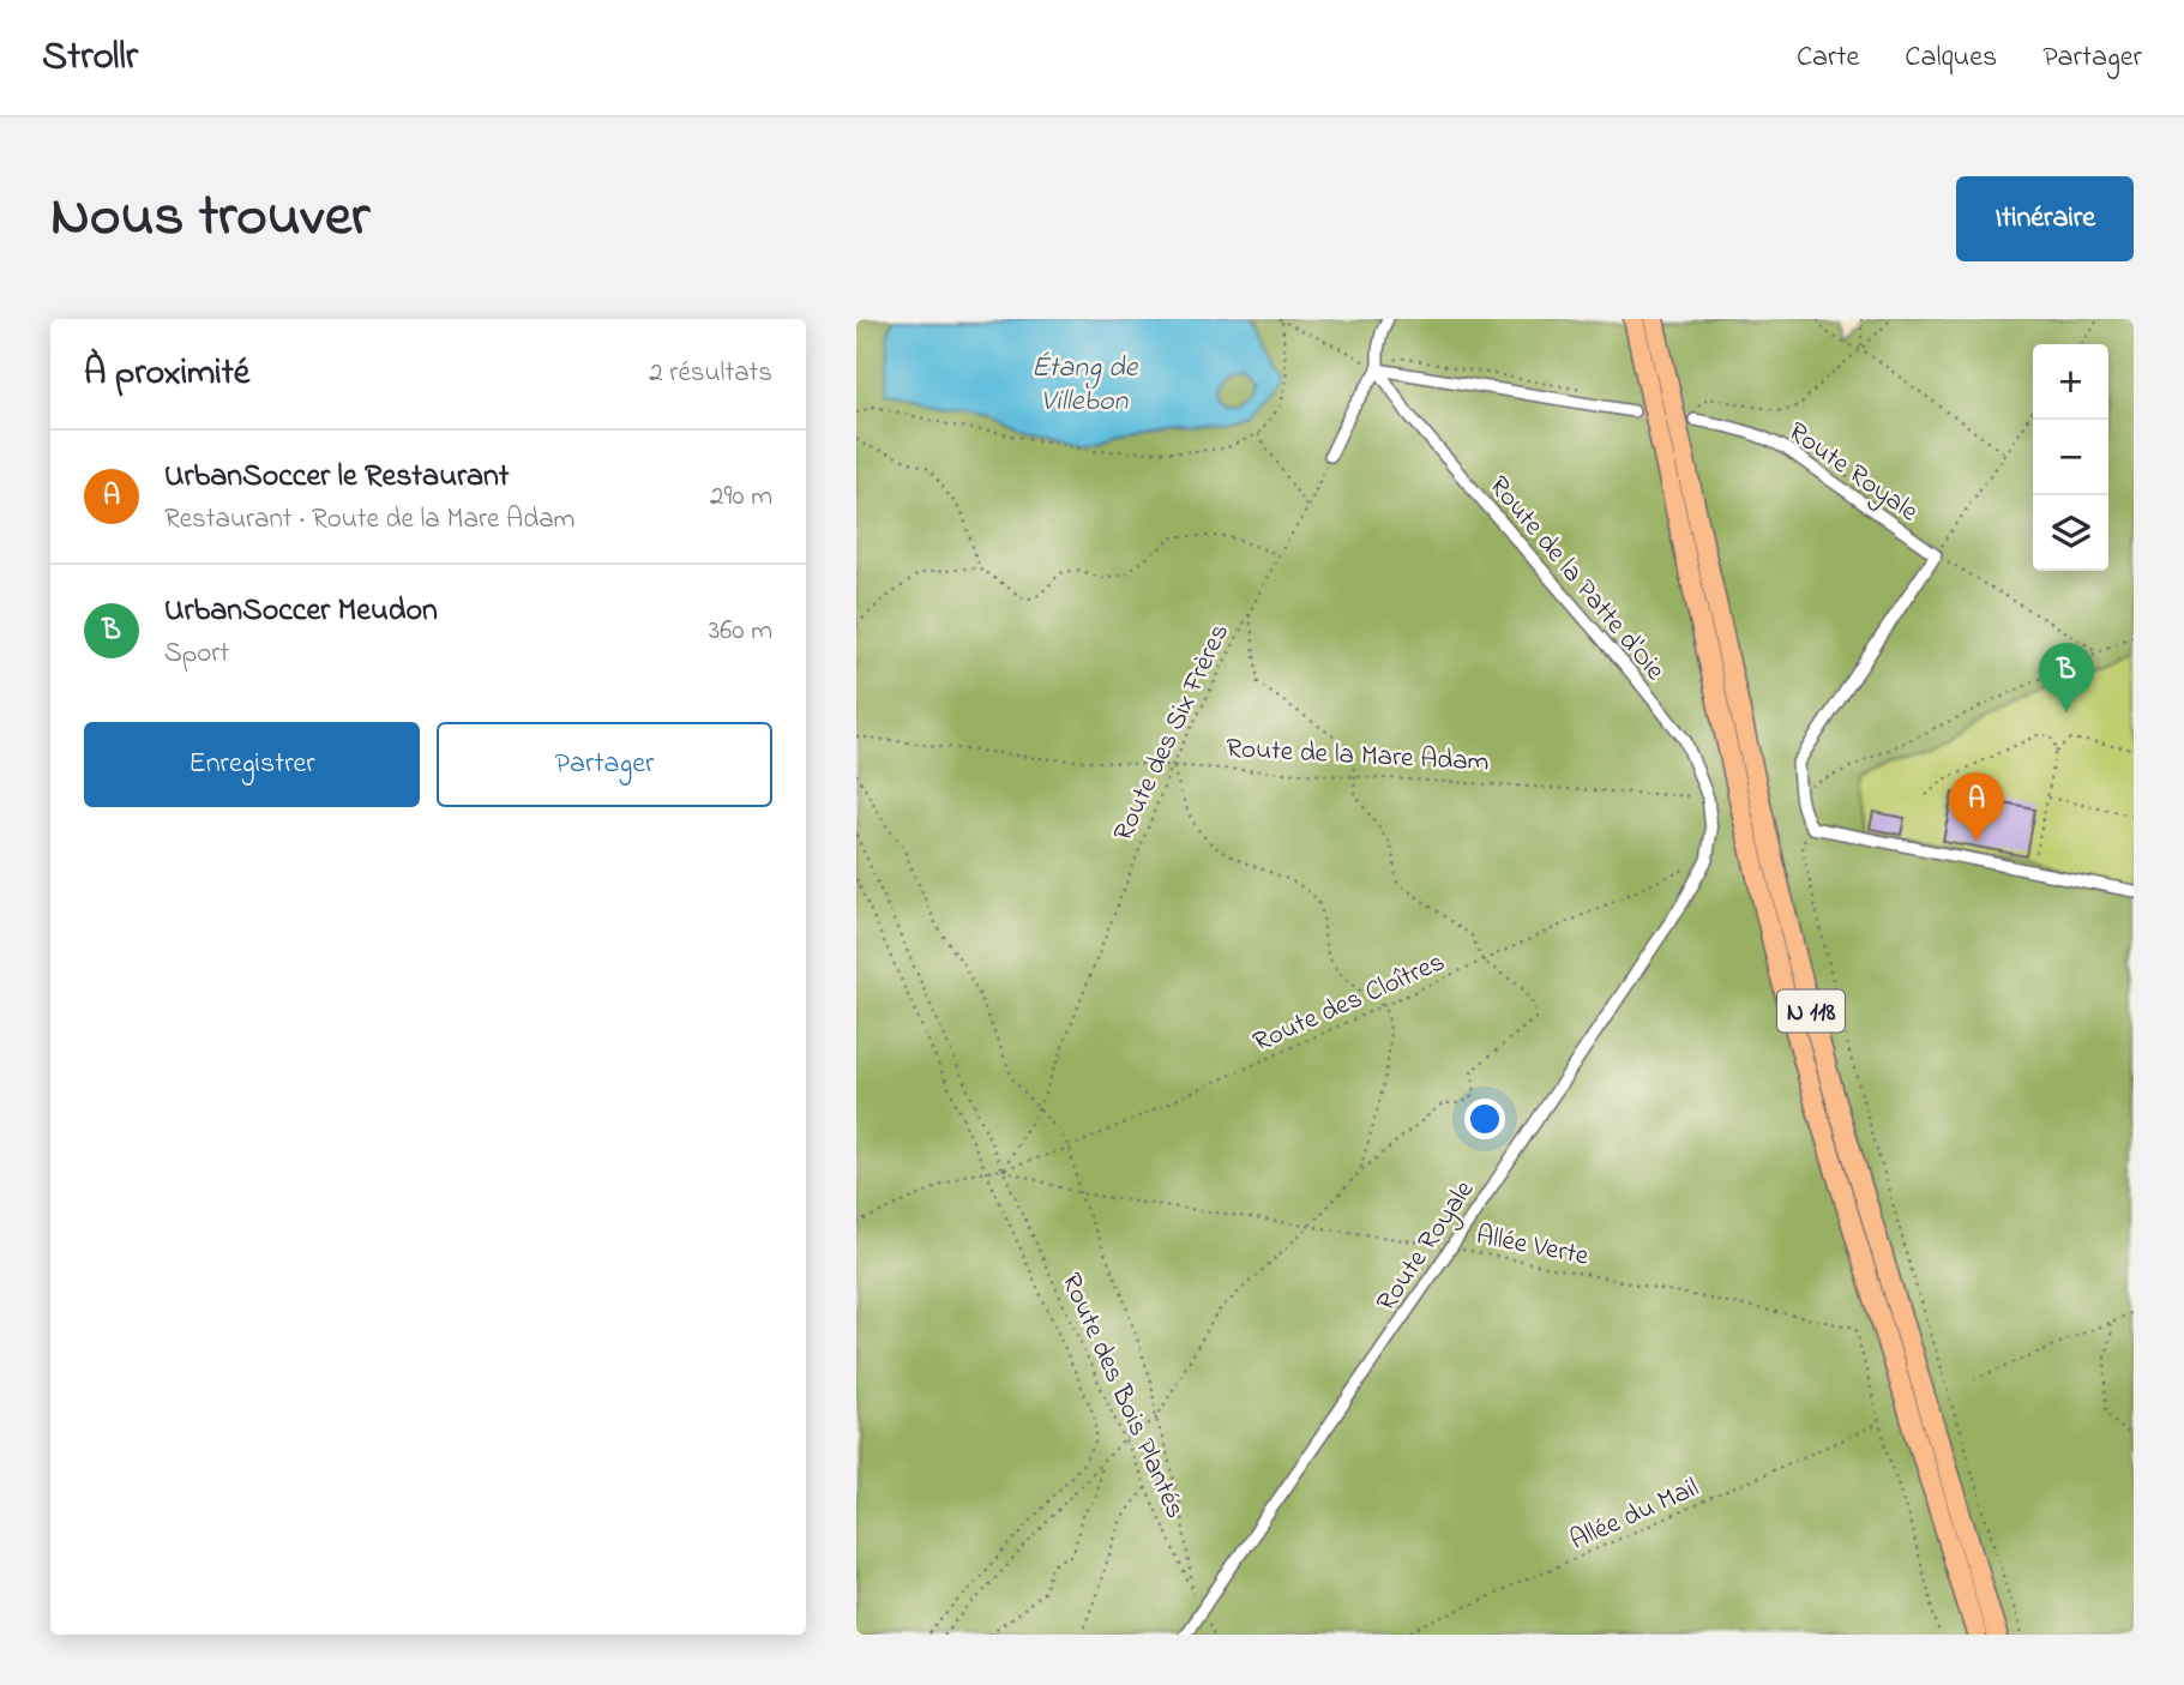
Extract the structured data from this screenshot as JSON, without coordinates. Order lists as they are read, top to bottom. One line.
{"streets":{"highway":["N 118"],"street":["Route Royale","Route de la Patte d'Oie"],"path":["Route des Six Frères","Route de la Mare Adam","Route des Cloîtres","Allée Verte","Route des Bois Plantés","Allée du Mail"]},"crossings":[["Route Royale","Route de la Patte d'Oie"],["Route Royale","Route des Cloîtres"],["Route Royale","Allée Verte"],["Route Royale","Route des Bois Plantés"],["Route de la Patte d'Oie","Route de la Mare Adam"],["Route des Six Frères","Route de la Mare Adam"],["Route des Six Frères","Route des Cloîtres"],["Route des Six Frères","Allée Verte"],["Route des Six Frères","Route des Bois Plantés"],["Route des Cloîtres","Allée Verte"],["Route des Cloîtres","Route des Bois Plantés"],["Allée Verte","Route des Bois Plantés"],["Allée Verte","Allée du Mail"]],"water":["Étang de Villebon"],"page":{"header":"Strollr","nav":["Carte","Calques","Partager"],"title":"Nous trouver","buttons":["Itinéraire",["Enregistrer","Partager"]],"heading":["À proximité","2 résultats"],"map_buttons":["+","−"],"list":[{"mark":"A","name":"UrbanSoccer le Restaurant","note":"Restaurant · Route de la Mare Adam","value":"290 m"},{"mark":"B","name":"UrbanSoccer Meudon","note":"Sport","value":"360 m"}],"pins":["B","A"]}}
